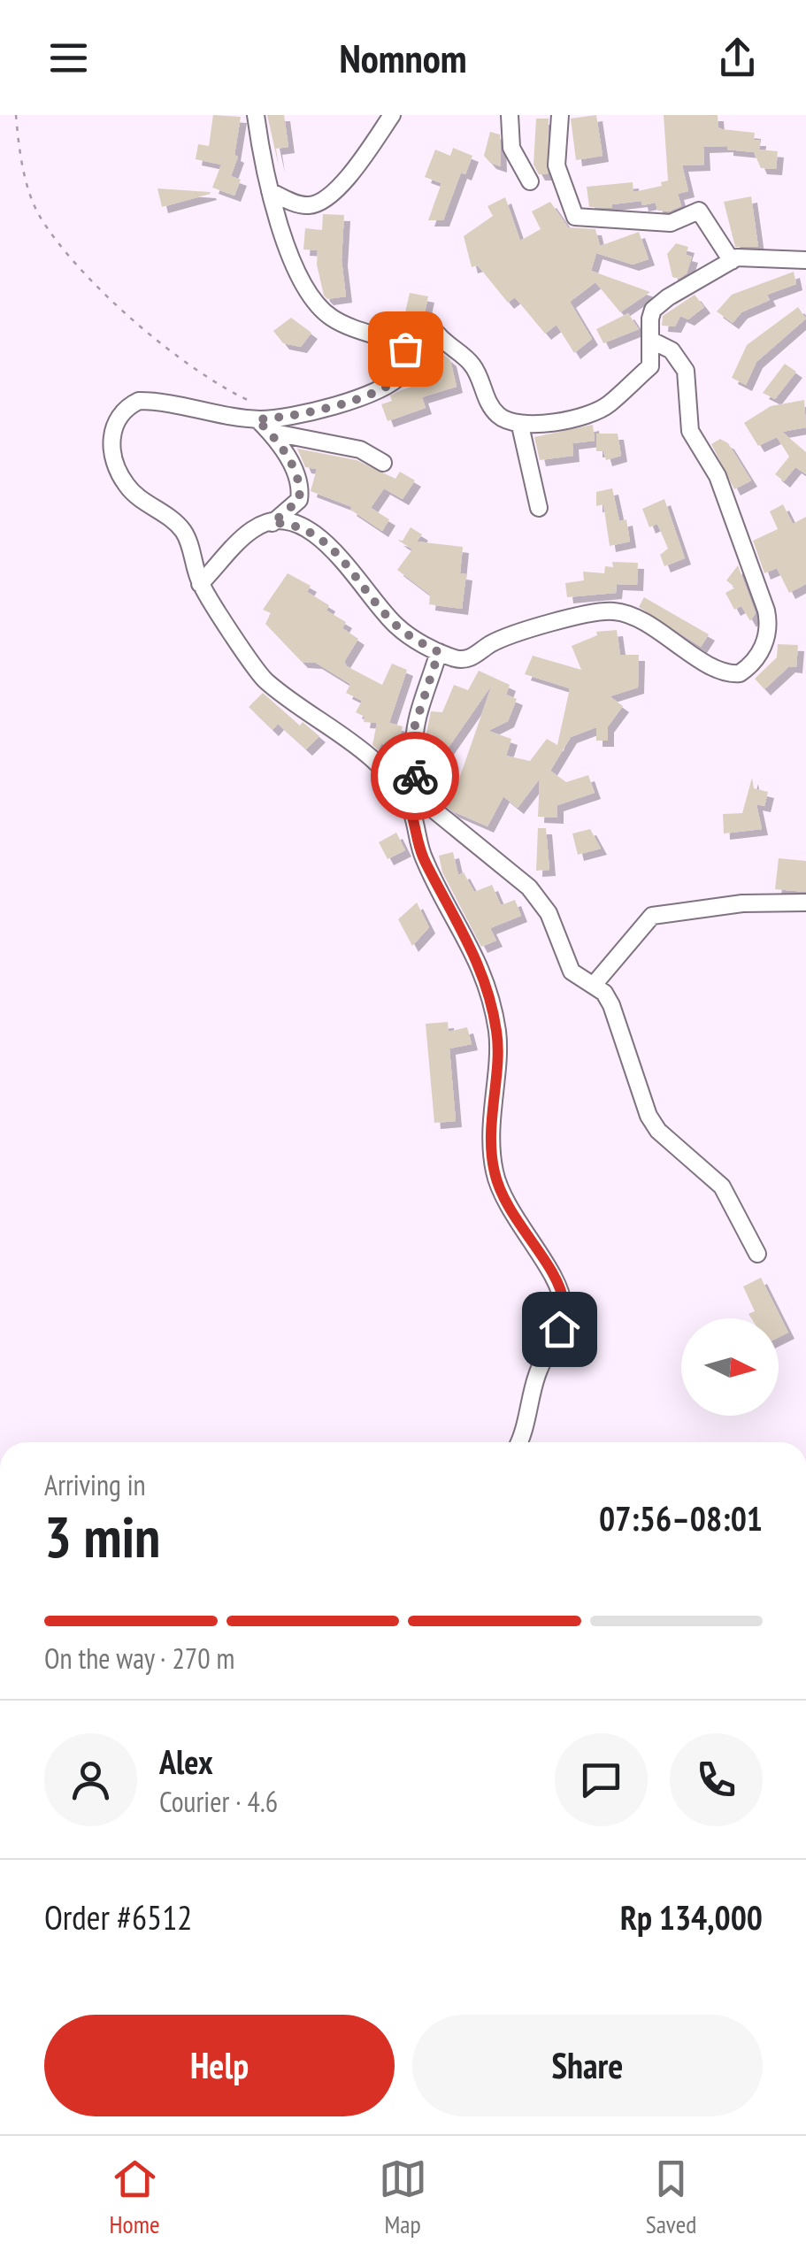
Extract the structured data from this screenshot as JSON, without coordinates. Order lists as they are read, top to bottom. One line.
{"north":"right","page":{"header":"Nomnom","heading":["3 min","Arriving in","07:56–08:01"],"panel":["Alex","Courier · 4.6","Order #6512","Rp 134,000"],"bar":"On the way · 270 m","buttons":["Help","Share"],"tabs":["Home","Map","Saved"]}}
